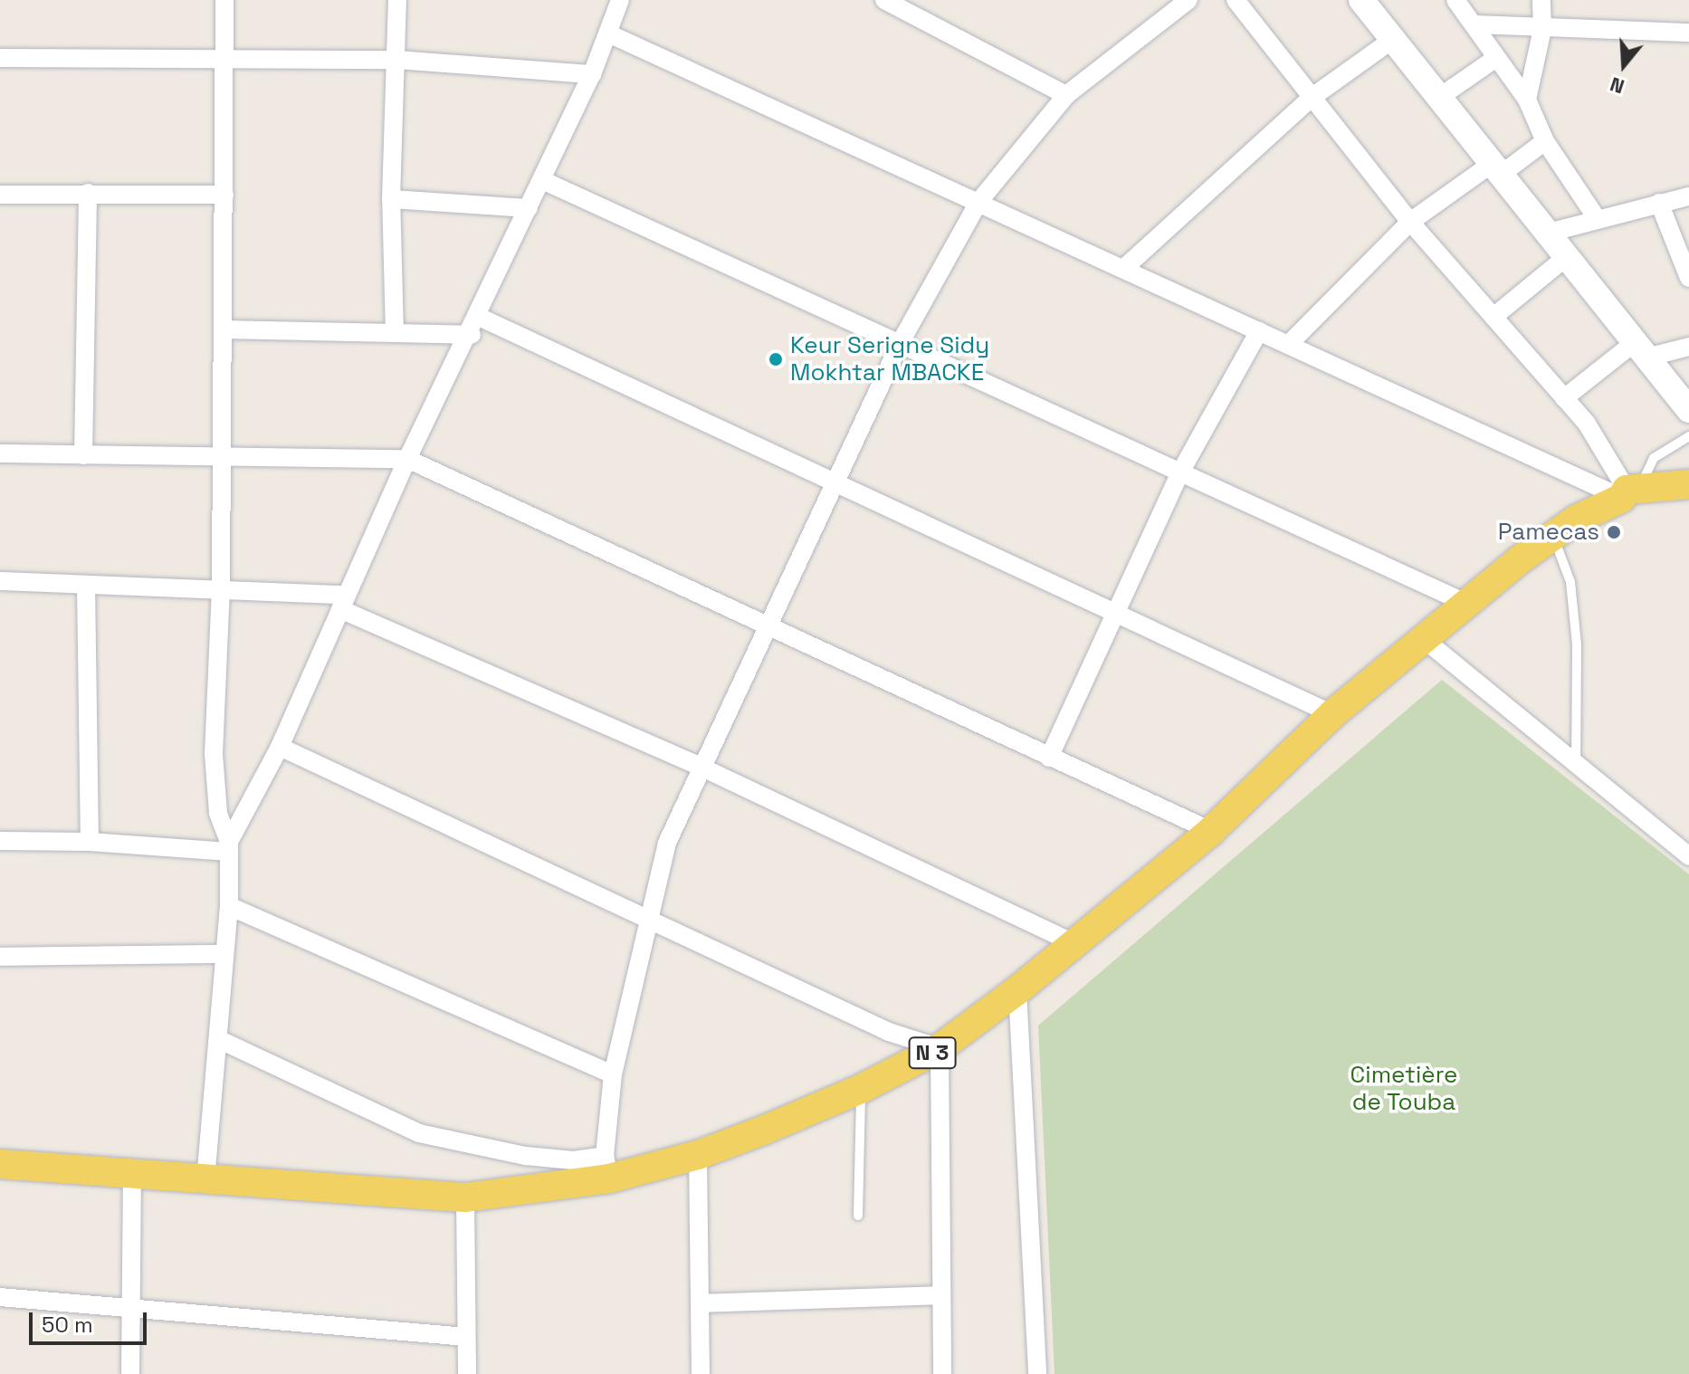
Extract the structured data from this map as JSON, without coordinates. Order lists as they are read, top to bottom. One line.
{"streets":{"main road":["N 3"]},"parks":["Cimetière de Touba"],"places":["Keur Serigne Sidy Mokhtar MBACKE","Pamecas"],"scale_bar":"50 m","north":"bottom"}
